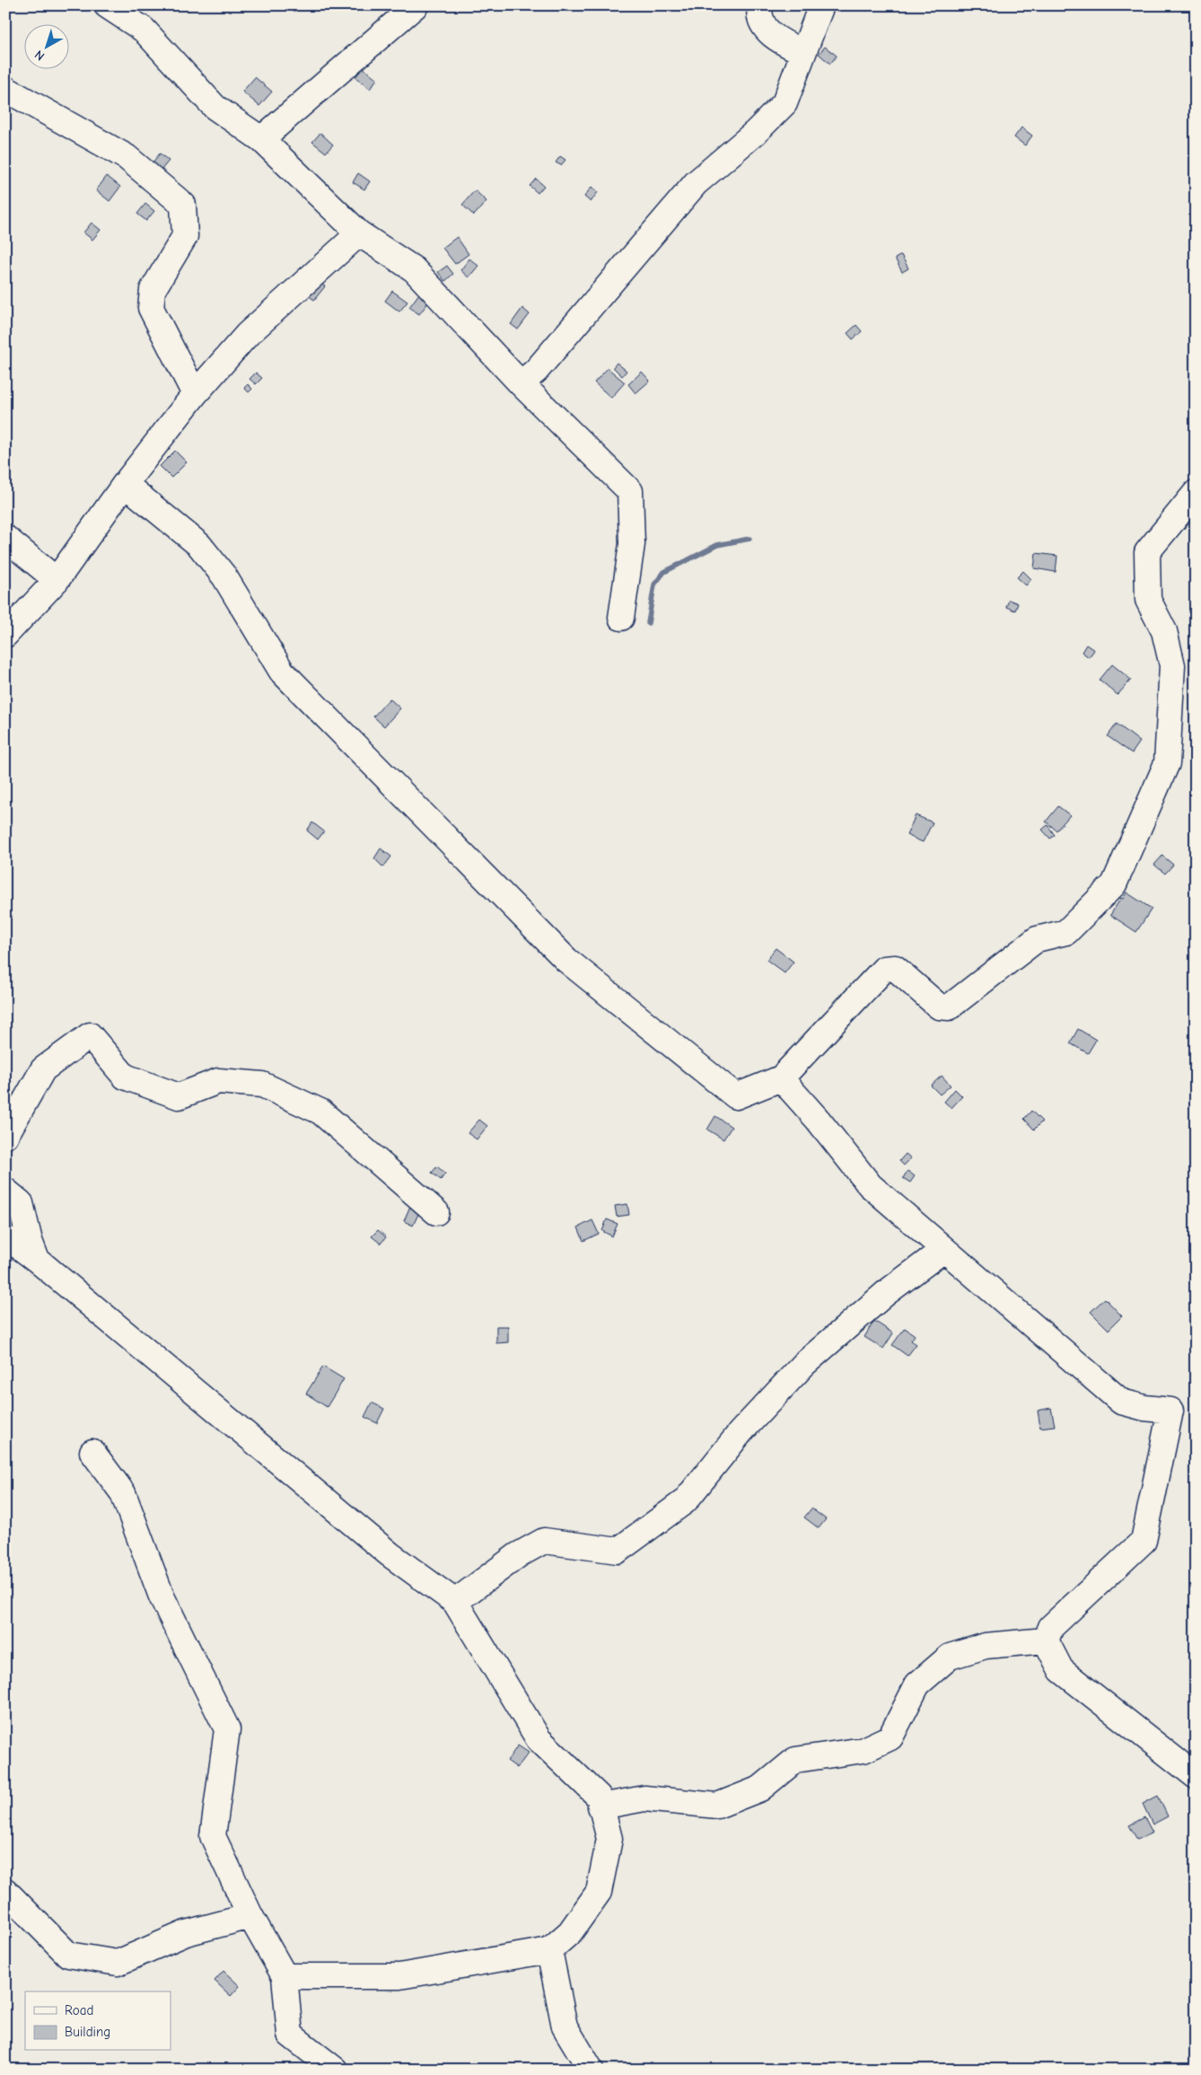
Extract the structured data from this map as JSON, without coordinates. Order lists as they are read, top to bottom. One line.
{"legend":["Road","Building"],"north":"bottom left"}
